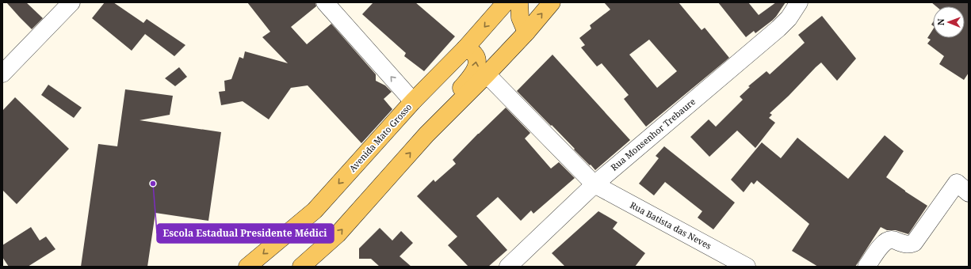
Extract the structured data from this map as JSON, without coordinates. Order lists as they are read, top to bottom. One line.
{"streets":{"main road":["Avenida Mato Grosso"],"street":["Rua Monsenhor Trebaure","Rua Batista das Neves"]},"crossings":[["Rua Monsenhor Trebaure","Rua Batista das Neves"]],"places":["Escola Estadual Presidente Médici"],"north":"left"}
